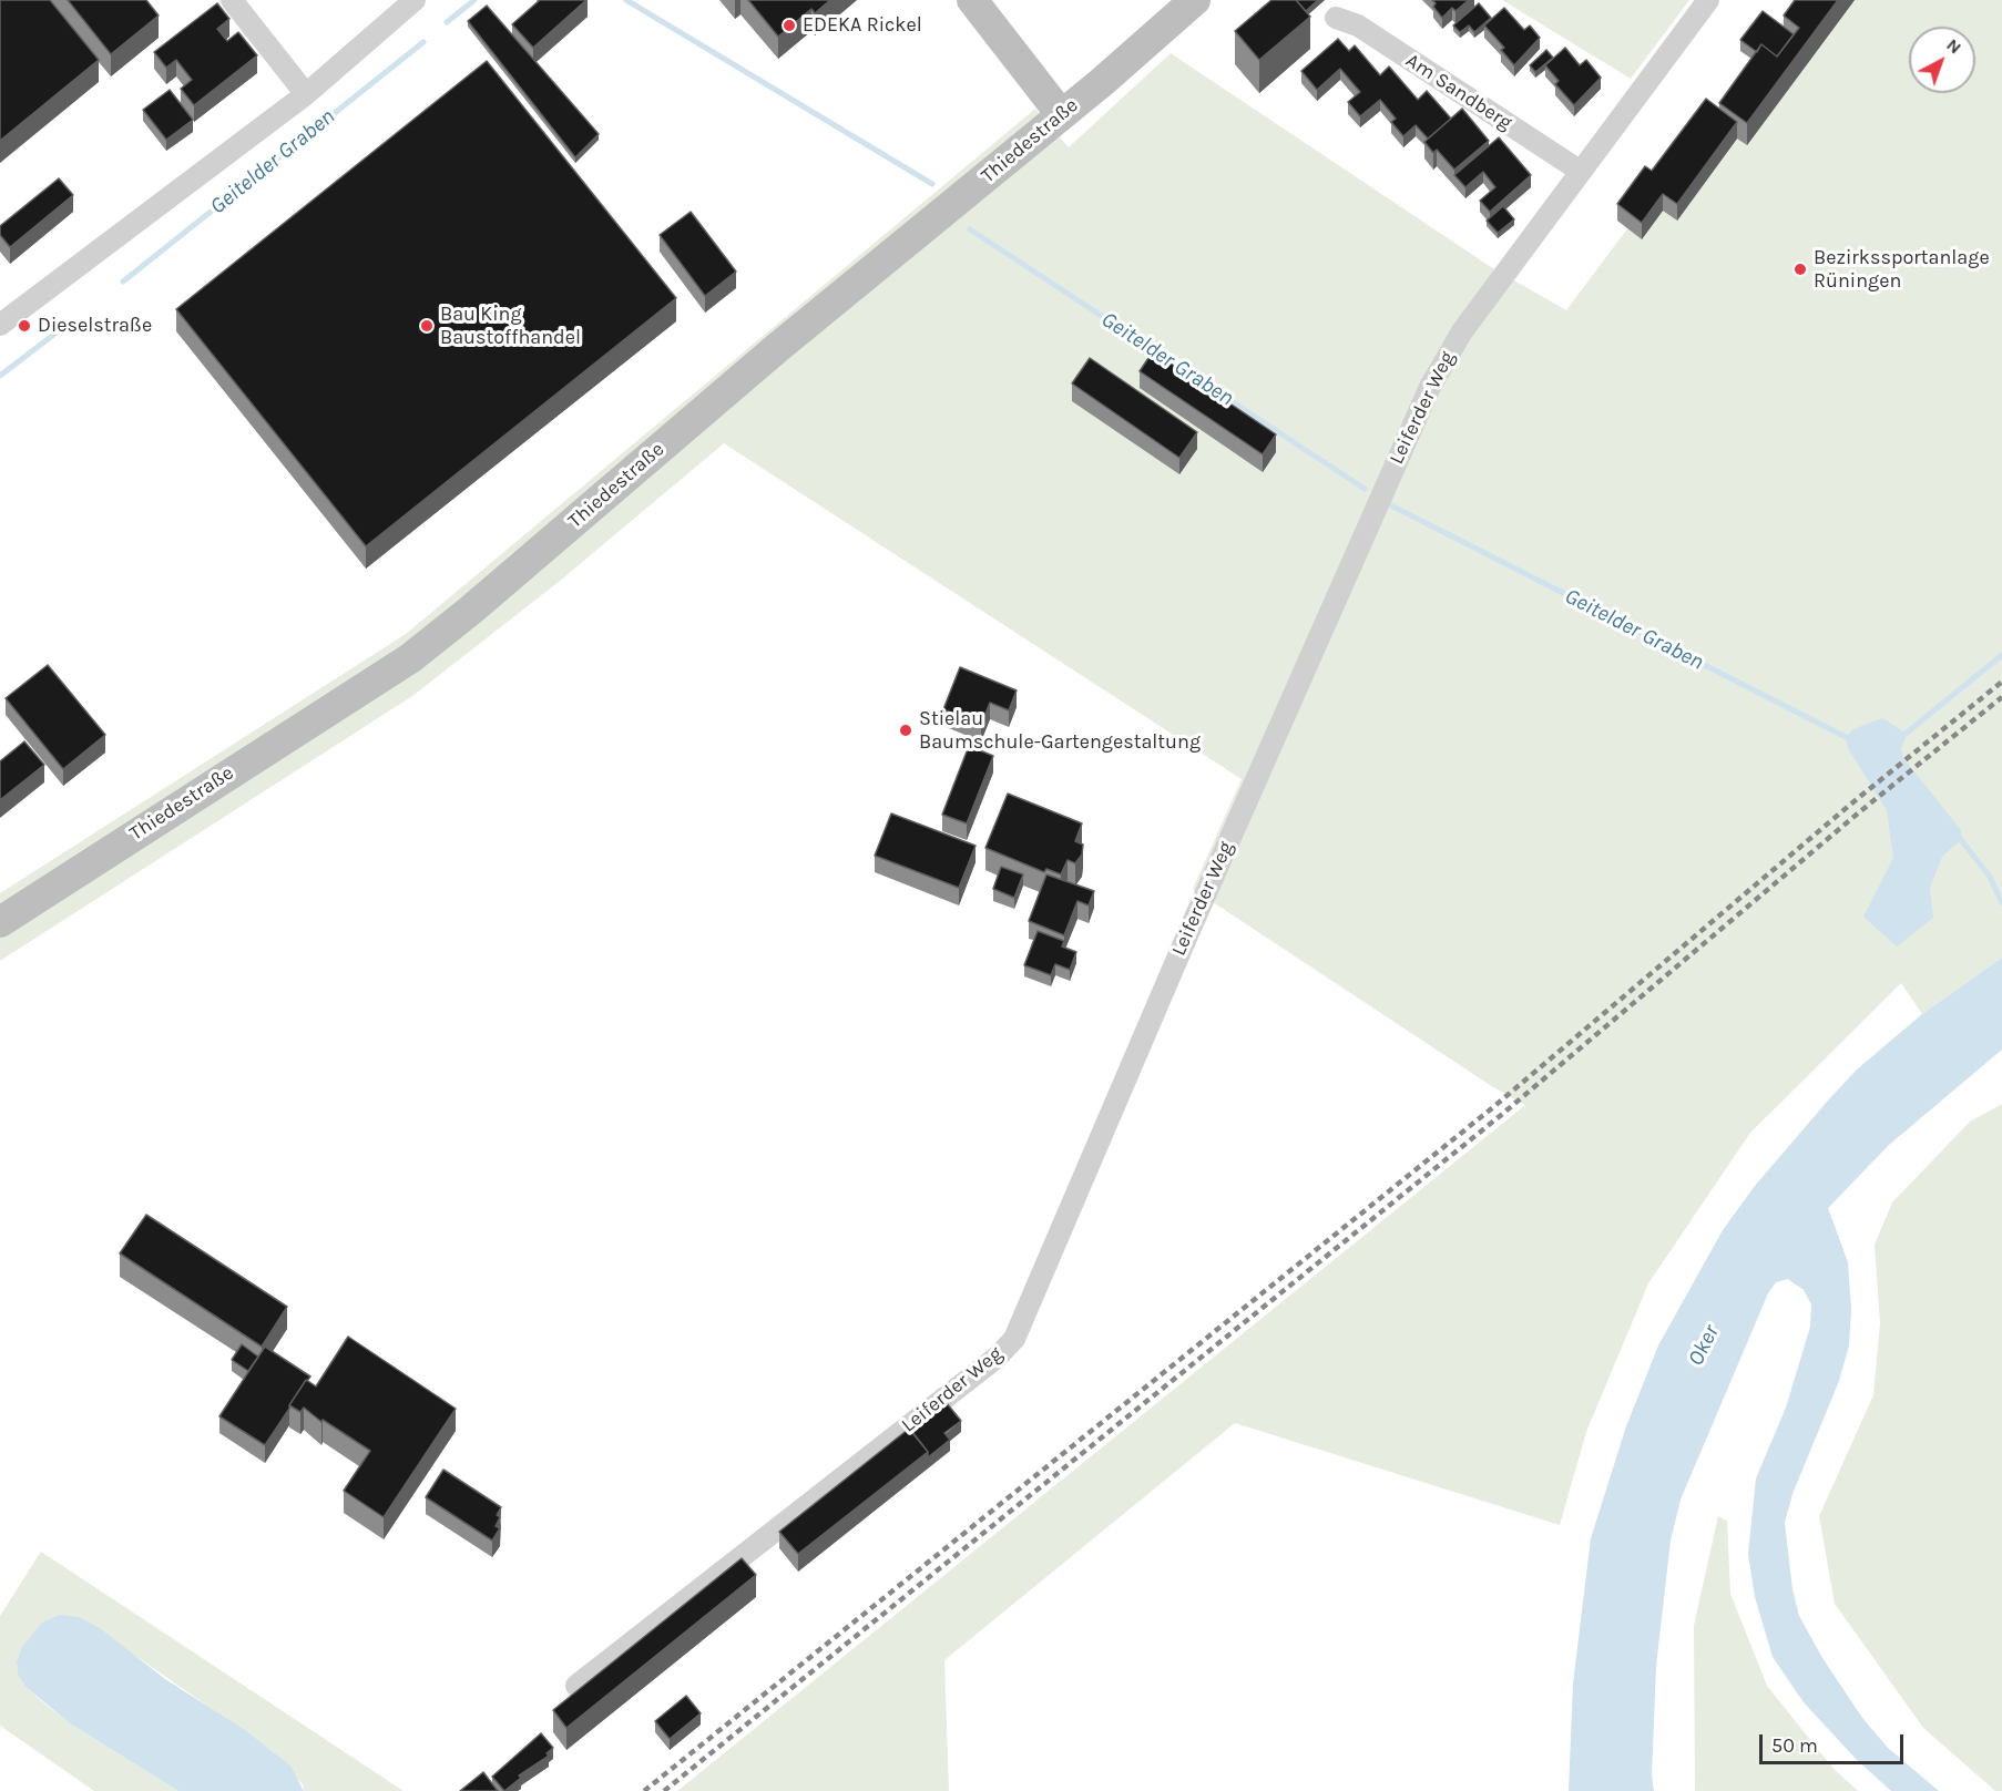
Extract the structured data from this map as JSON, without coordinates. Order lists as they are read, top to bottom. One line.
{"streets":{"street":["Am Sandberg","Thiedestraße","Leiferder Weg"]},"crossings":[["Am Sandberg","Leiferder Weg"]],"water":["Geitelder Graben","Oker"],"places":["EDEKA Rickel","Bezirkssportanlage Rüningen","Dieselstraße","Bau King Baustoffhandel","Stielau Baumschule-Gartengestaltung"],"scale_bar":"50 m","north":"top right"}
